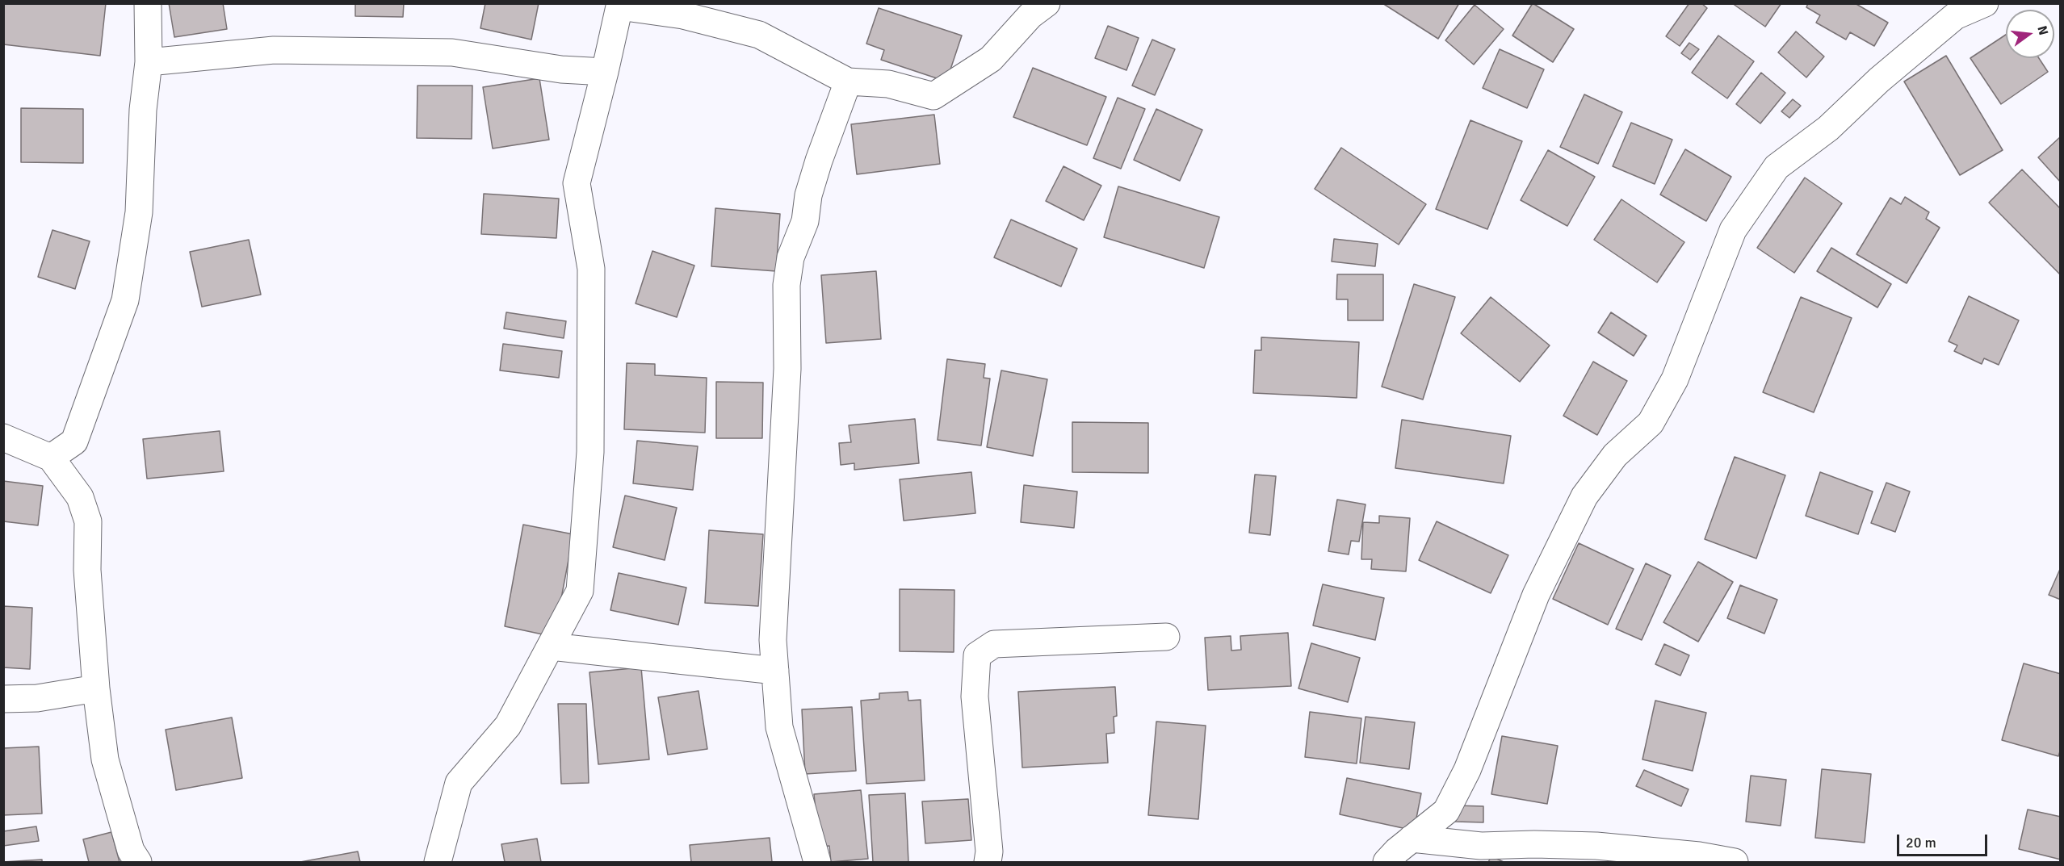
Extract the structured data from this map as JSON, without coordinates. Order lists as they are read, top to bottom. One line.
{"scale_bar":"20 m","north":"right"}
